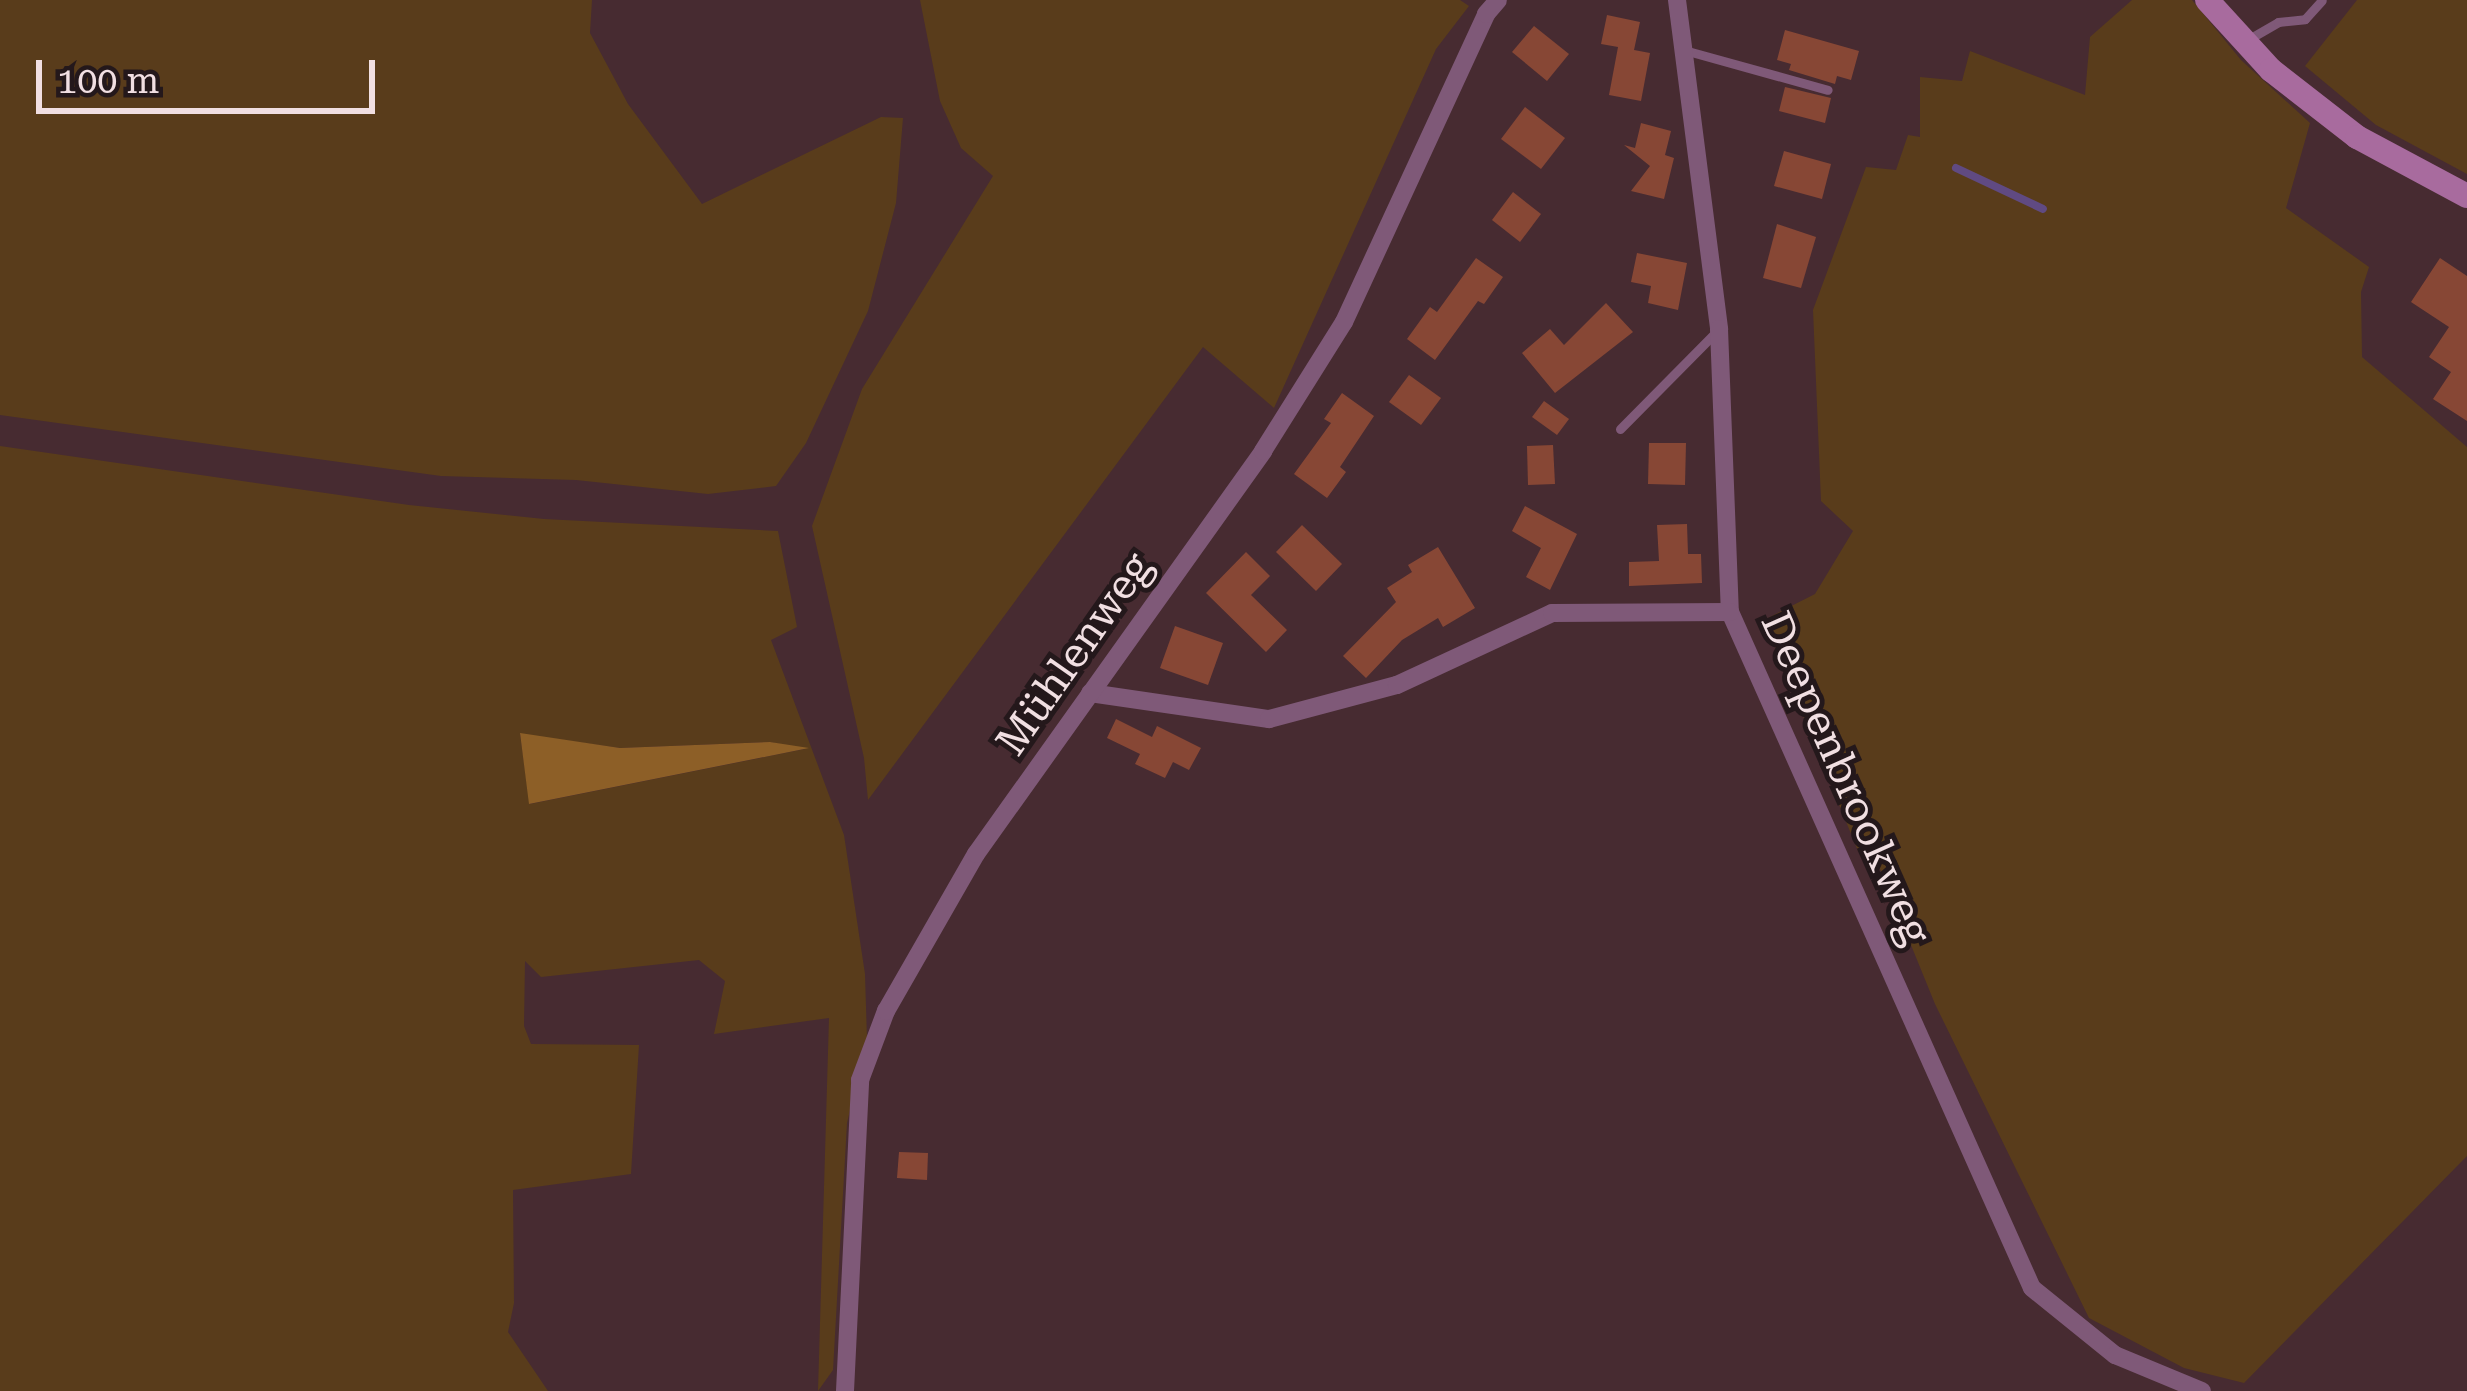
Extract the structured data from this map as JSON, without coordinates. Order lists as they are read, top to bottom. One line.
{"streets":{"street":["Mühlenweg","Deepenbrookweg"]},"scale_bar":"100 m"}
